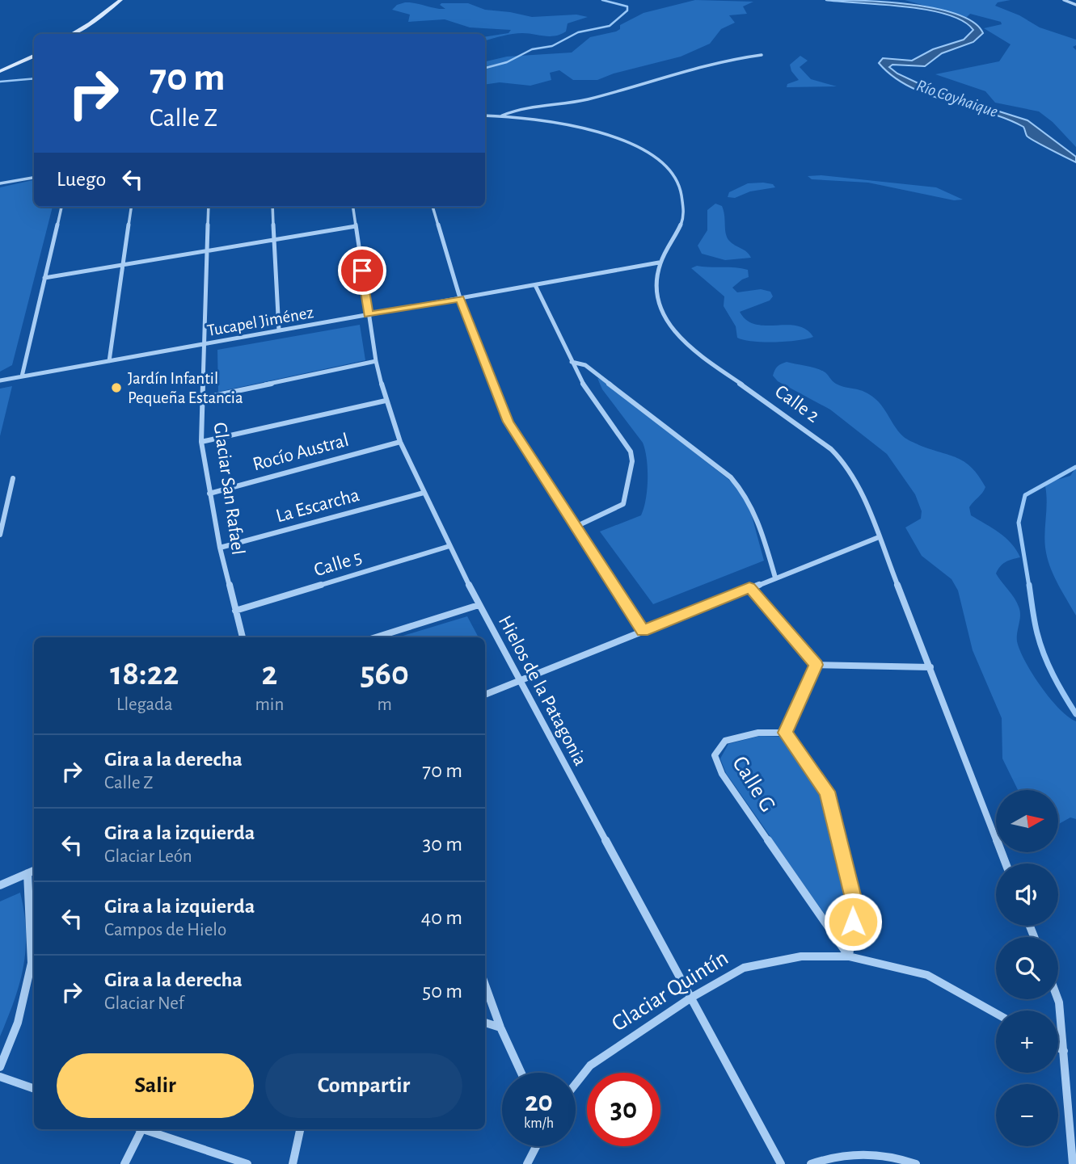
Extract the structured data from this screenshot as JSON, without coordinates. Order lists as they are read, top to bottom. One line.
{"streets":{"street":["Tucapel Jiménez","Calle 2","Rocío Austral","Glaciar San Rafael","La Escarcha","Calle 5","Hielos de la Patagonia","Calle G","Glaciar Quintín"]},"crossings":[["Tucapel Jiménez","Calle 2"],["Tucapel Jiménez","Glaciar San Rafael"],["Tucapel Jiménez","Hielos de la Patagonia"],["Rocío Austral","Glaciar San Rafael"],["Rocío Austral","Hielos de la Patagonia"],["Glaciar San Rafael","La Escarcha"],["Glaciar San Rafael","Calle 5"],["La Escarcha","Hielos de la Patagonia"],["Calle 5","Hielos de la Patagonia"],["Hielos de la Patagonia","Glaciar Quintín"],["Calle G","Glaciar Quintín"]],"water":["Río Coyhaique"],"places":["Jardín Infantil Pequeña Estancia"],"north":"right","page":{"turn":["70 m","Calle Z"],"then":"Luego","eta":["18:22","Llegada","2","min","560","m"],"list":[{"name":"Gira a la derecha","note":"Calle Z","value":"70 m"},{"name":"Gira a la izquierda","note":"Glaciar León","value":"30 m"},{"name":"Gira a la izquierda","note":"Campos de Hielo","value":"40 m"},{"name":"Gira a la derecha","note":"Glaciar Nef","value":"50 m"}],"map_buttons":["+","−"],"buttons":["Salir","Compartir"],"speed":"20 km/h","limit":"30"}}
